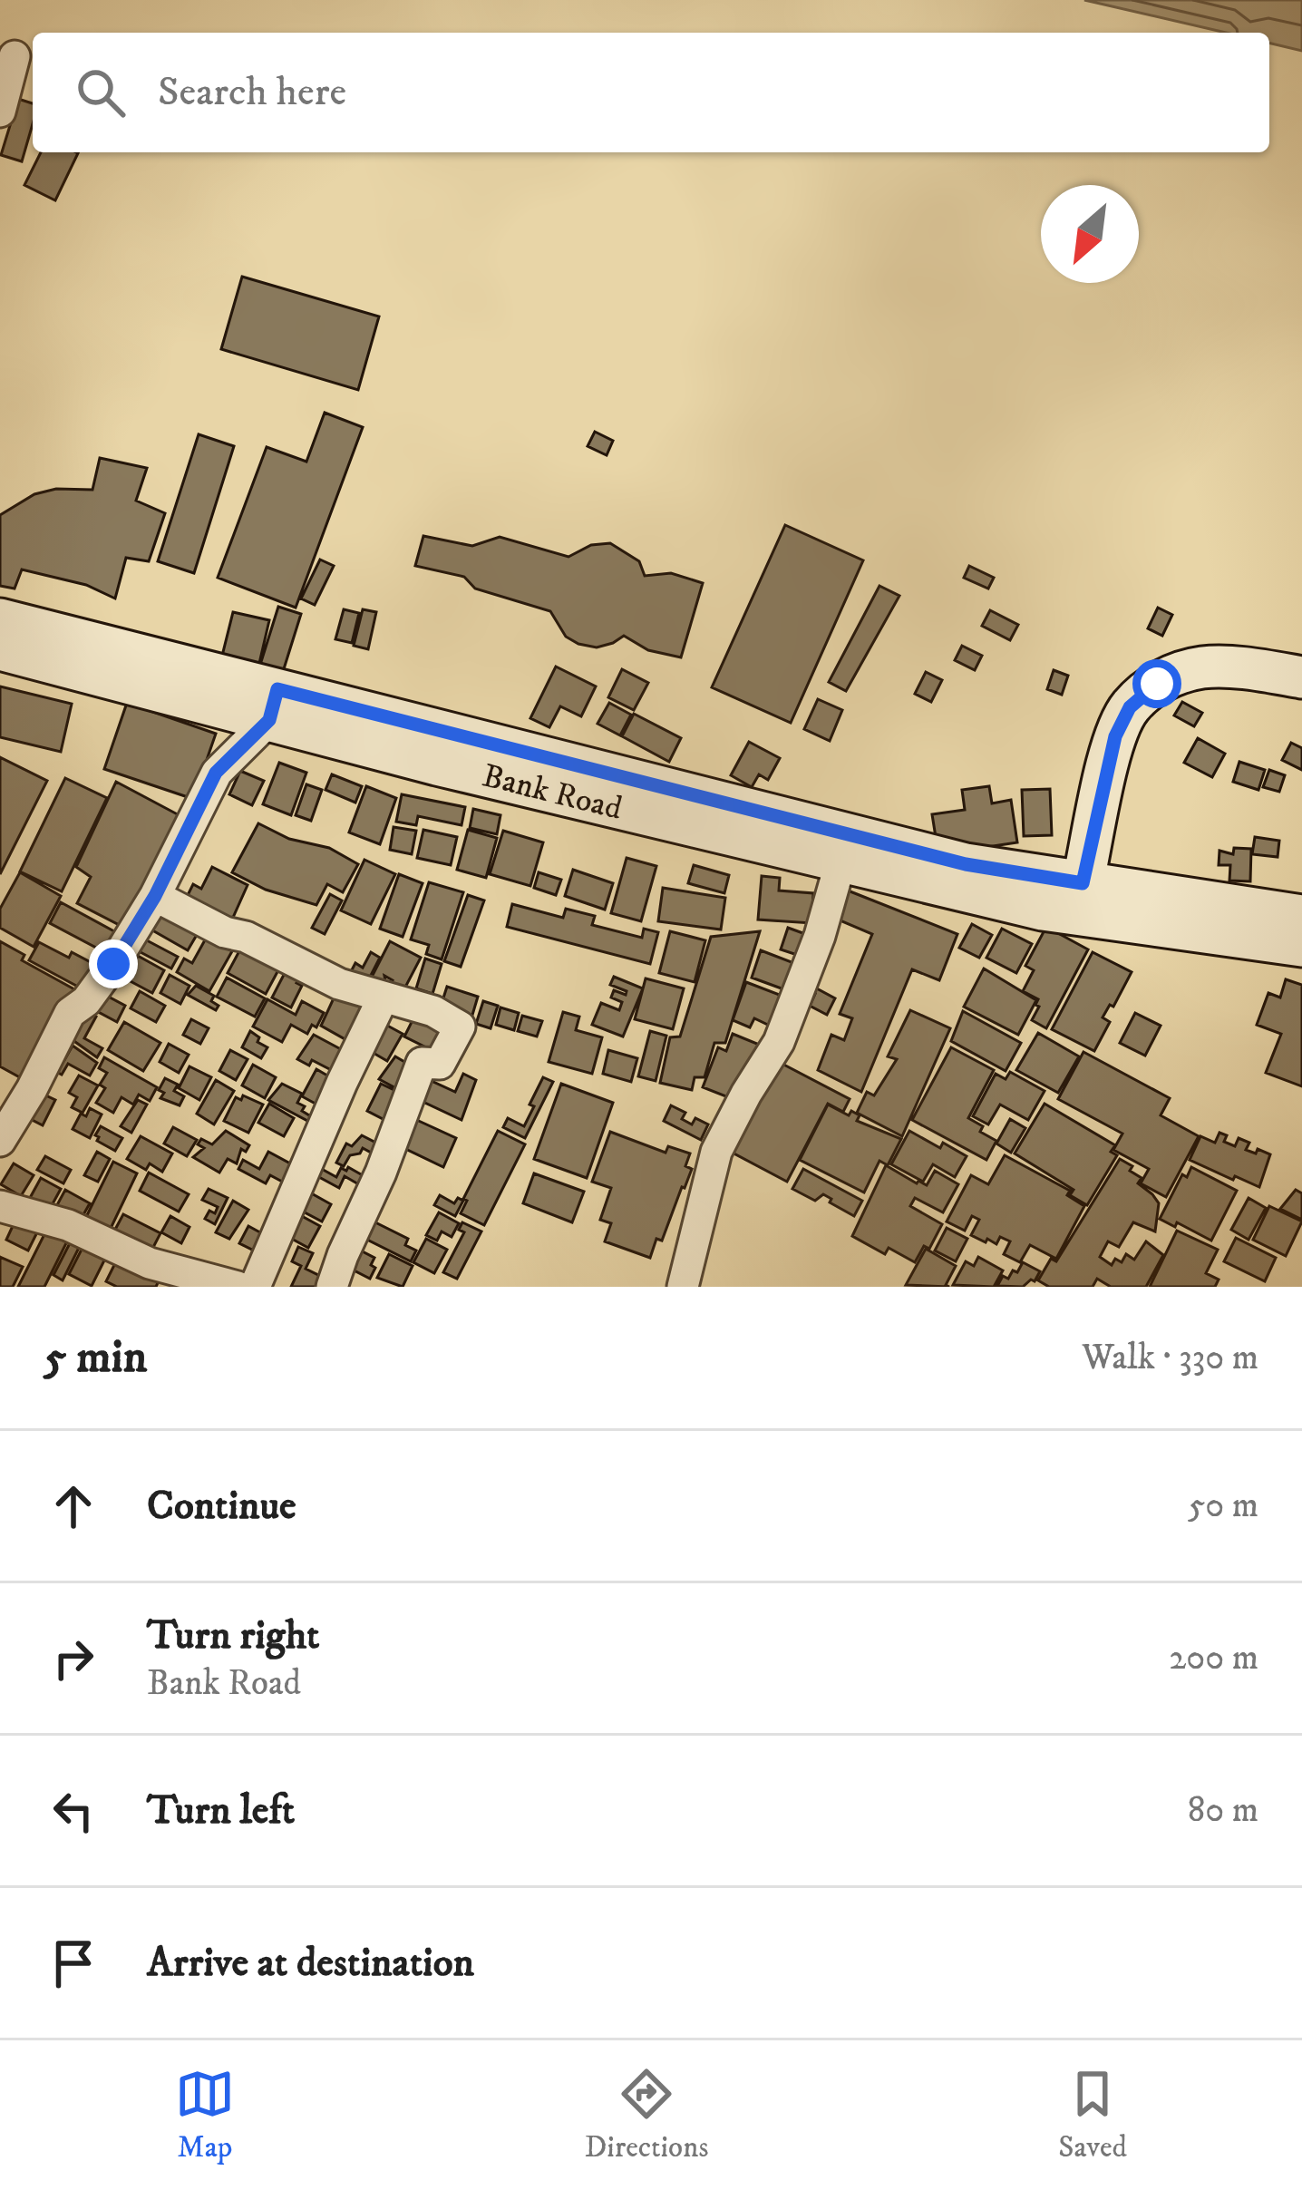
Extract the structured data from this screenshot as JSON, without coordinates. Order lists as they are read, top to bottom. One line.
{"streets":{"main road":["Bank Road"]},"north":"bottom left","page":{"search":"Search here","heading":["5 min","Walk · 330 m"],"list":[["Continue","50 m"],["Turn right","Bank Road","200 m"],["Turn left","80 m"],"Arrive at destination"],"nav":["Map","Directions","Saved"]}}
